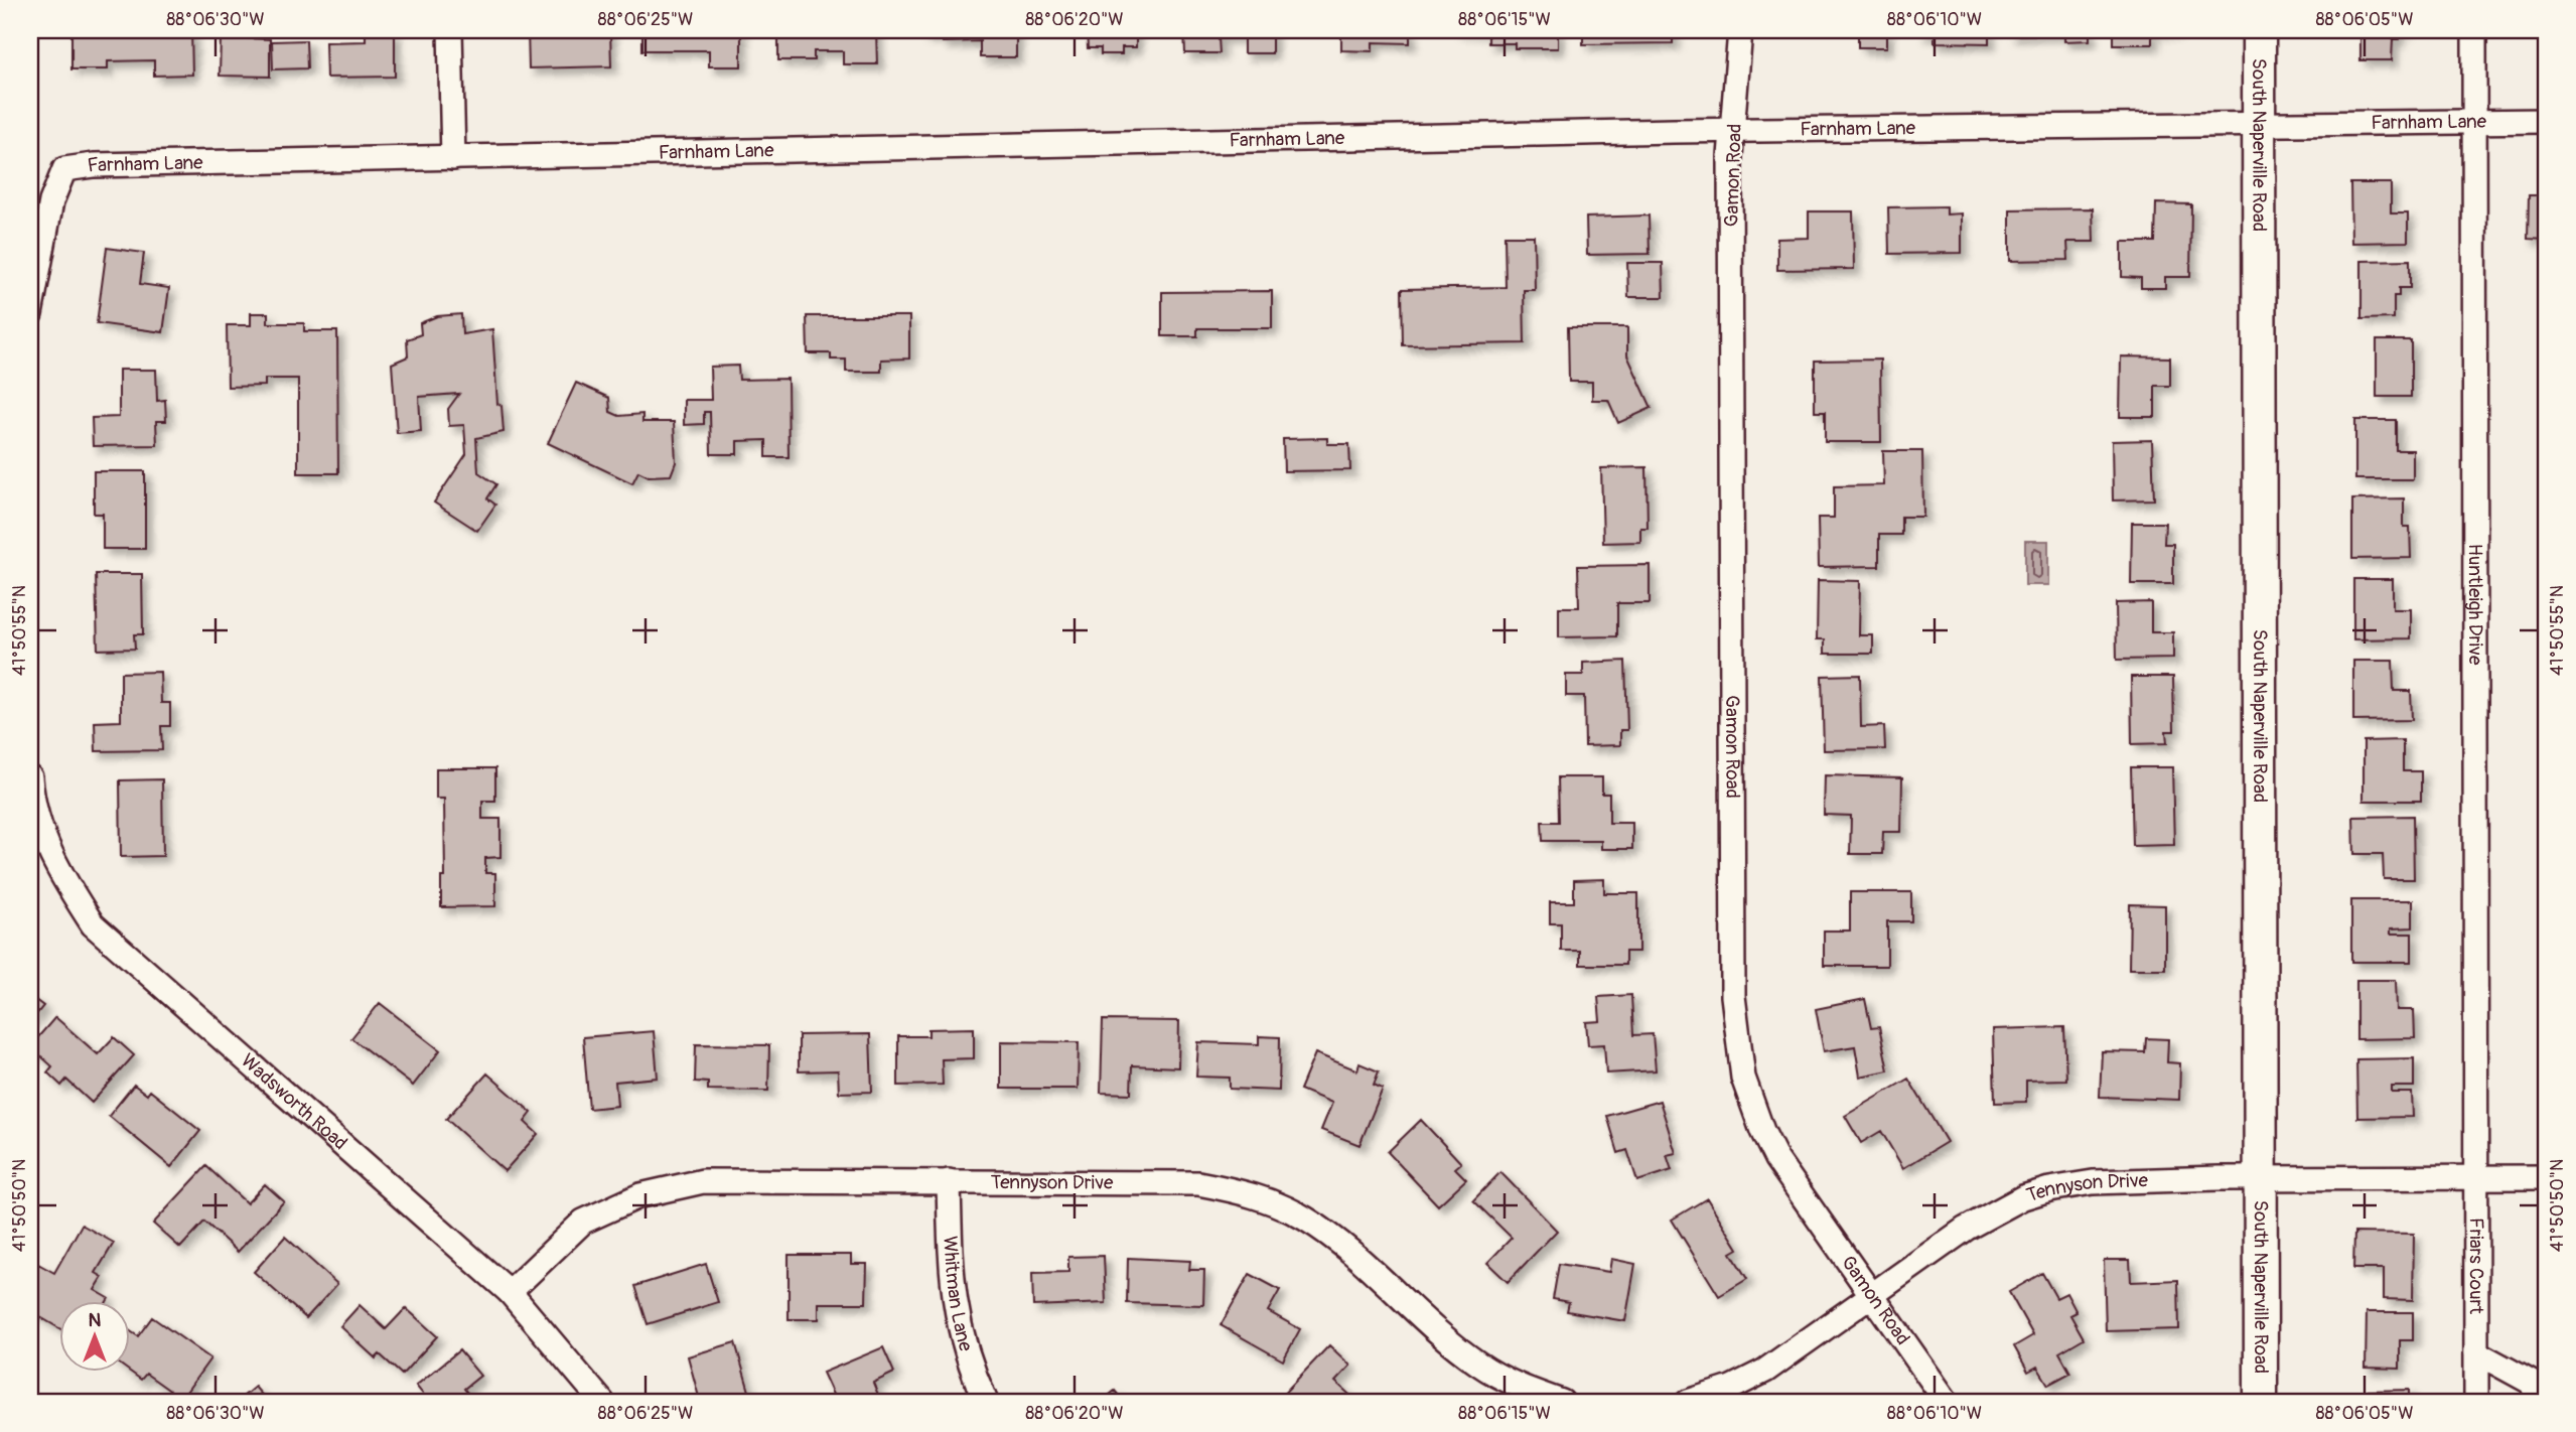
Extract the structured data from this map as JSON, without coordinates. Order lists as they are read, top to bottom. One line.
{"streets":{"main road":["South Naperville Road"],"street":["Farnham Lane","Gamon Road","Huntleigh Drive","Wadsworth Road","Tennyson Drive","Friars Court","Whitman Lane"]},"crossings":[["Farnham Lane","South Naperville Road"],["Farnham Lane","Gamon Road"],["Farnham Lane","Huntleigh Drive"],["South Naperville Road","Tennyson Drive"],["Gamon Road","Tennyson Drive"],["Huntleigh Drive","Tennyson Drive"],["Huntleigh Drive","Friars Court"],["Wadsworth Road","Tennyson Drive"],["Tennyson Drive","Friars Court"],["Tennyson Drive","Whitman Lane"]],"north":"top","coordinates":["88°06'30\"W","88°06'25\"W","88°06'20\"W","88°06'15\"W","88°06'10\"W","88°06'05\"W","41°50'55\"N","41°50'50\"N"]}
